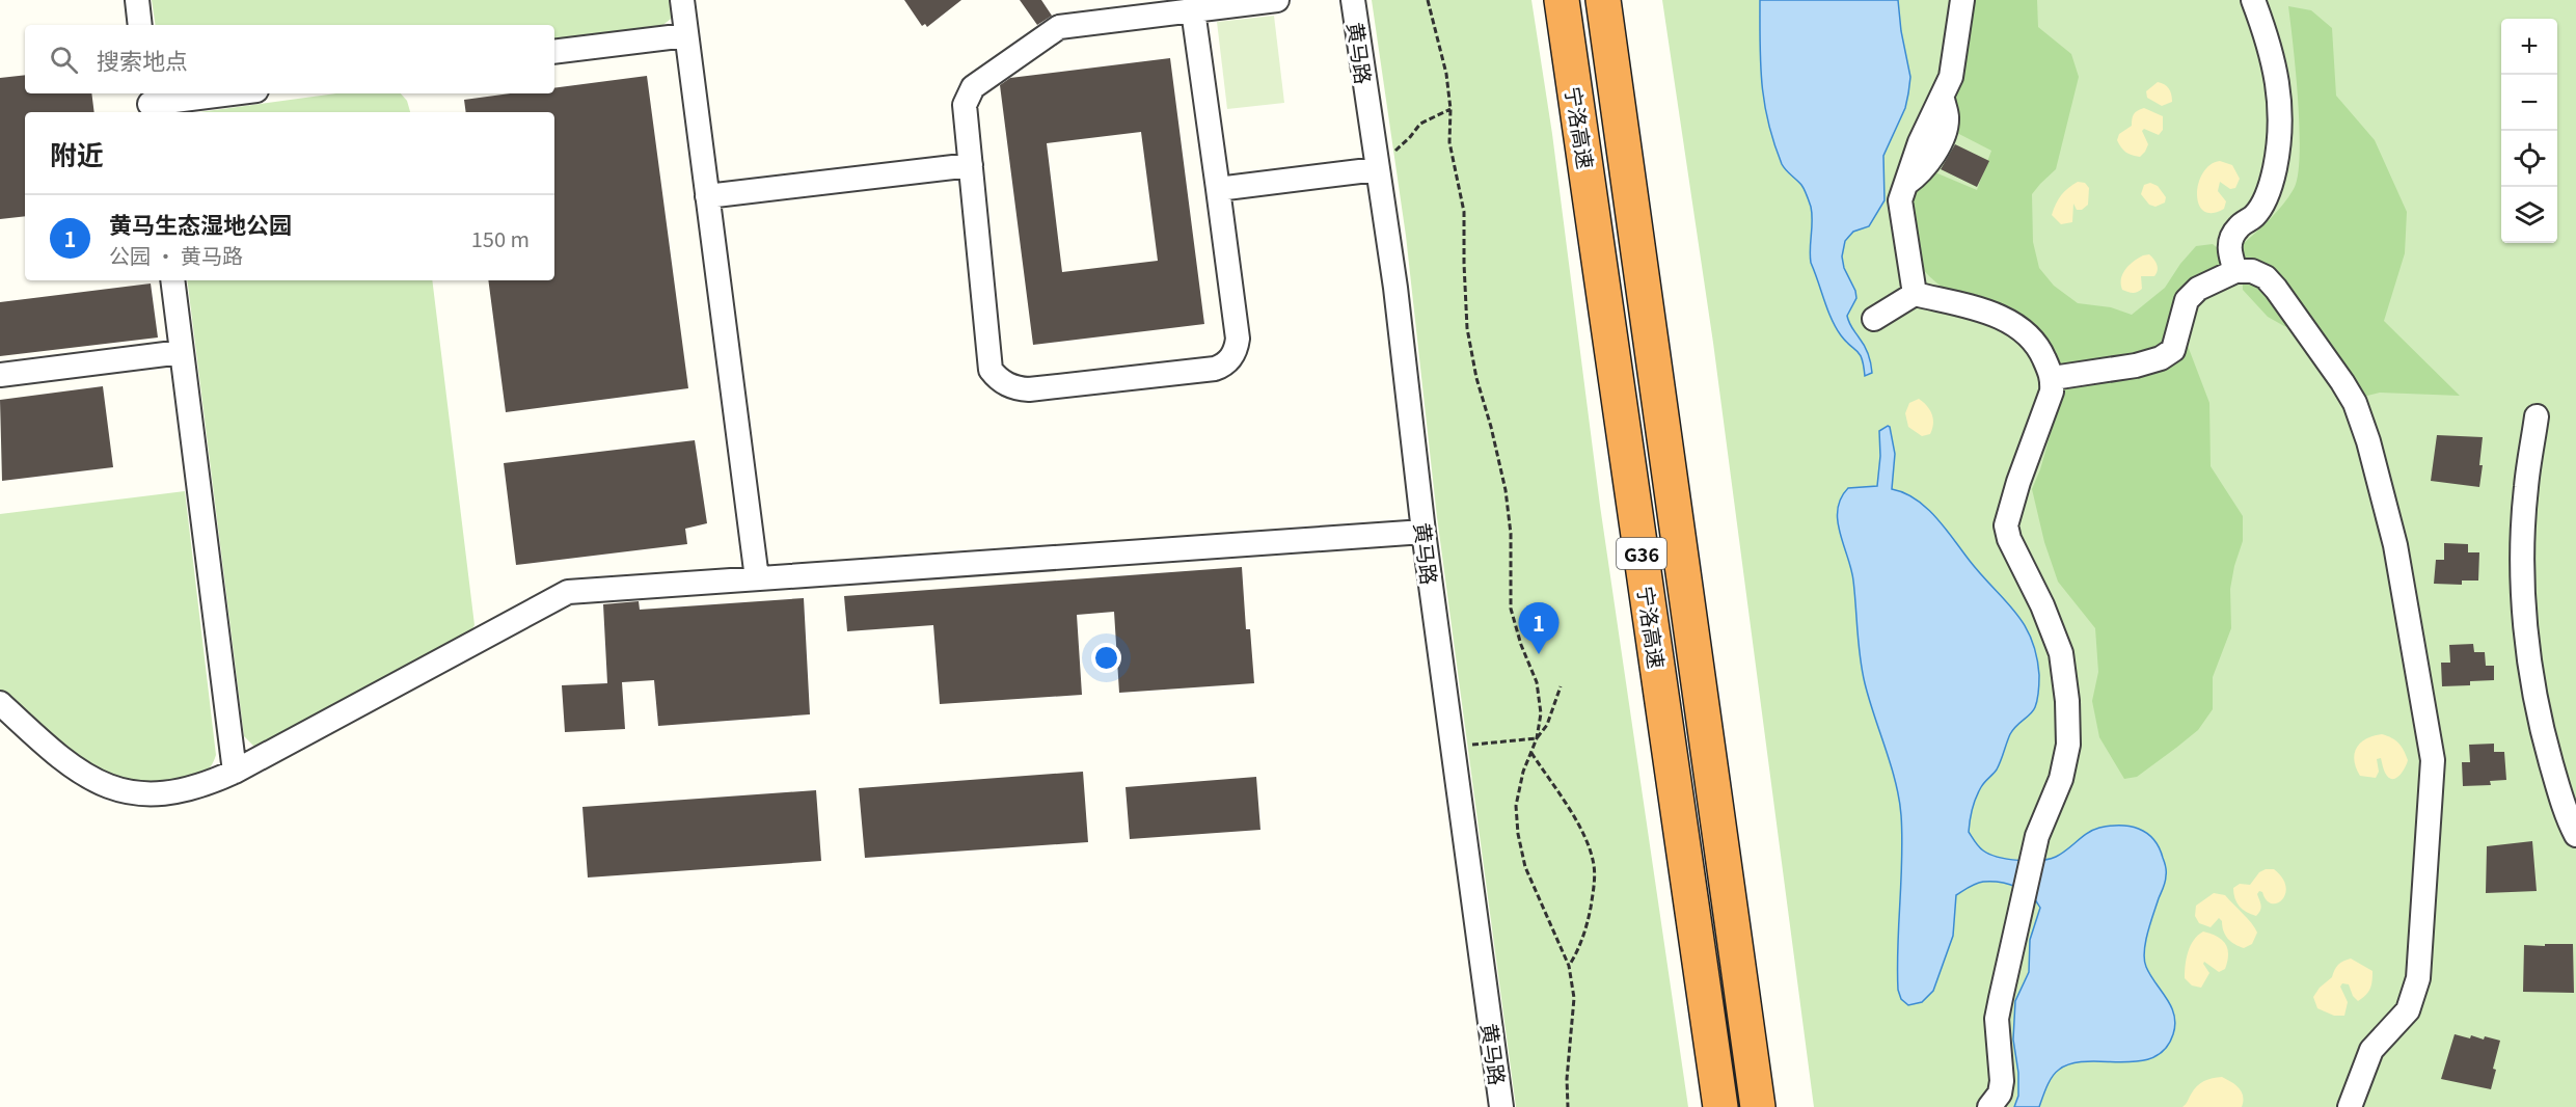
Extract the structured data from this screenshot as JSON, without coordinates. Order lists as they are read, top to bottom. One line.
{"streets":{"highway":["宁洛高速","G36"],"street":["黄马路"]},"page":{"map_buttons":["+","−"],"search":"搜索地点","heading":"附近","list":[{"mark":"1","name":"黄马生态湿地公园","note":"公园 · 黄马路","value":"150 m"}],"pins":"1"}}
